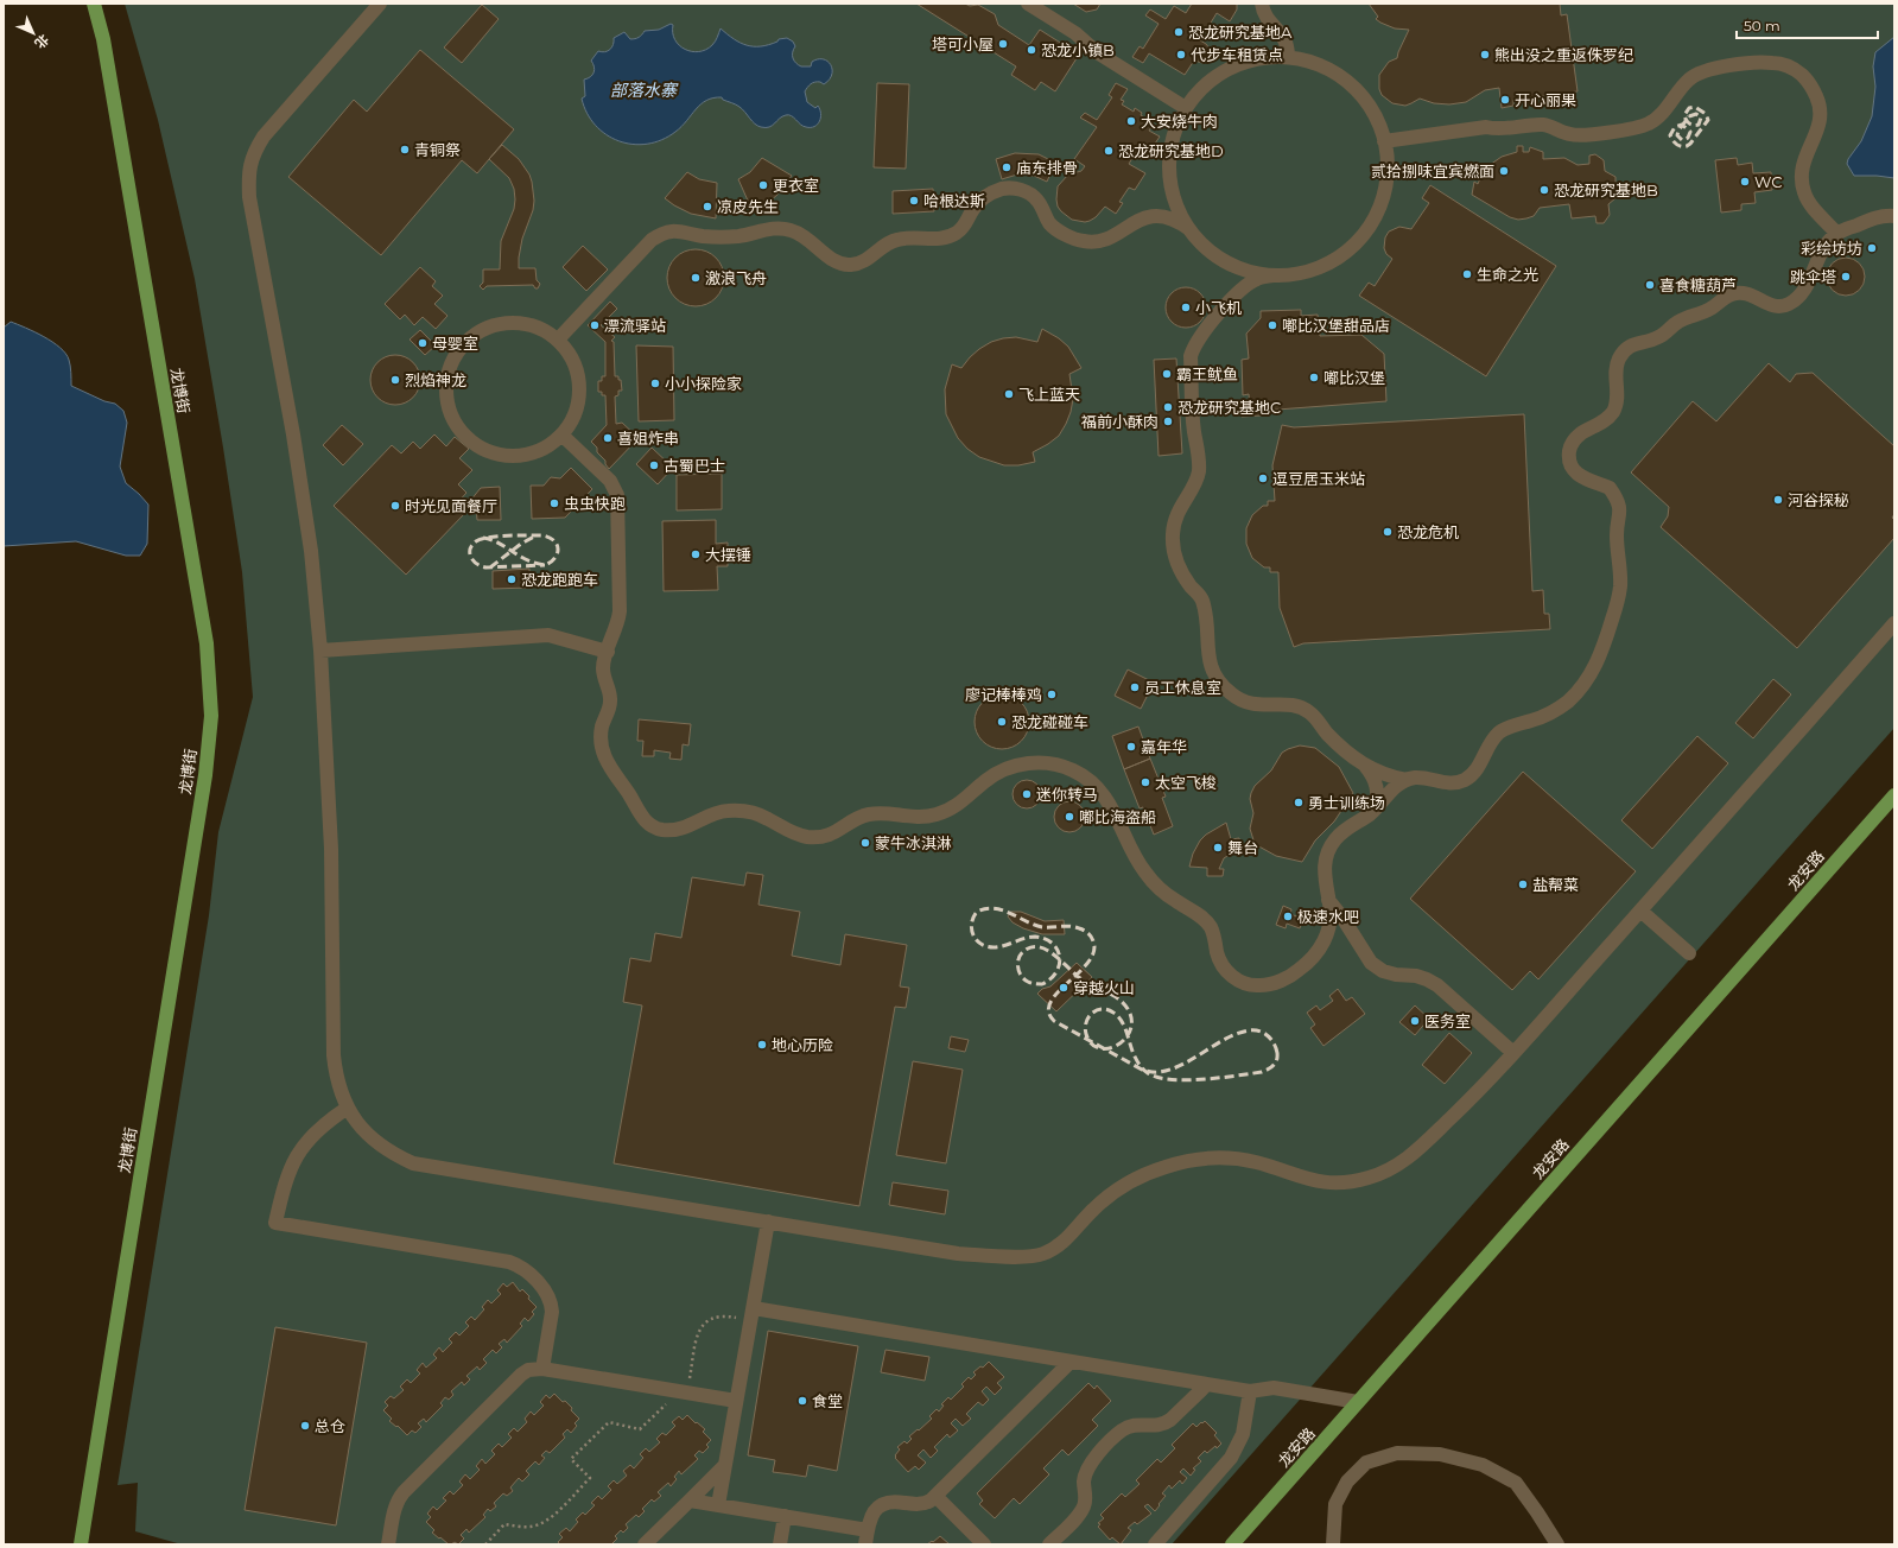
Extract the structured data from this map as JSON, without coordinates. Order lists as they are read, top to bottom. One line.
{"streets":{"main road":["龙博街","龙安路"]},"water":["部落水寨"],"places":["恐龙研究基地A","塔可小屋","恐龙小镇B","代步车租赁点","熊出没之重返侏罗纪","开心丽果","大安烧牛肉","青铜祭","恐龙研究基地D","庙东排骨","贰拾捌味宜宾燃面","WC","更衣室","恐龙研究基地B","哈根达斯","凉皮先生","彩绘坊坊","生命之光","跳伞塔","激浪飞舟","喜食糖葫芦","小飞机","漂流驿站","嘟比汉堡甜品店","母婴室","霸王鱿鱼","嘟比汉堡","烈焰神龙","小小探险家","飞上蓝天","恐龙研究基地C","福前小酥肉","喜姐炸串","古蜀巴士","逗豆居玉米站","河谷探秘","虫虫快跑","时光见面餐厅","恐龙危机","大摆锤","恐龙跑跑车","员工休息室","廖记棒棒鸡","恐龙碰碰车","嘉年华","太空飞梭","迷你转马","勇士训练场","嘟比海盗船","蒙牛冰淇淋","舞台","盐帮菜","极速水吧","穿越火山","医务室","地心历险","食堂","总仓"],"scale_bar":"50 m","north":"bottom right"}
